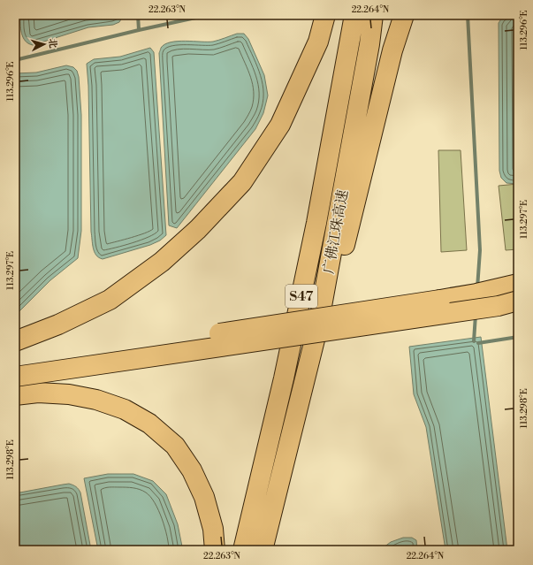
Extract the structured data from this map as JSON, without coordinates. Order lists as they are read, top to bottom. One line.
{"streets":{"highway":["广佛江珠高速","S47"]},"north":"right","coordinates":["22.263°N","22.264°N","113.296°E","113.297°E","113.298°E"]}
